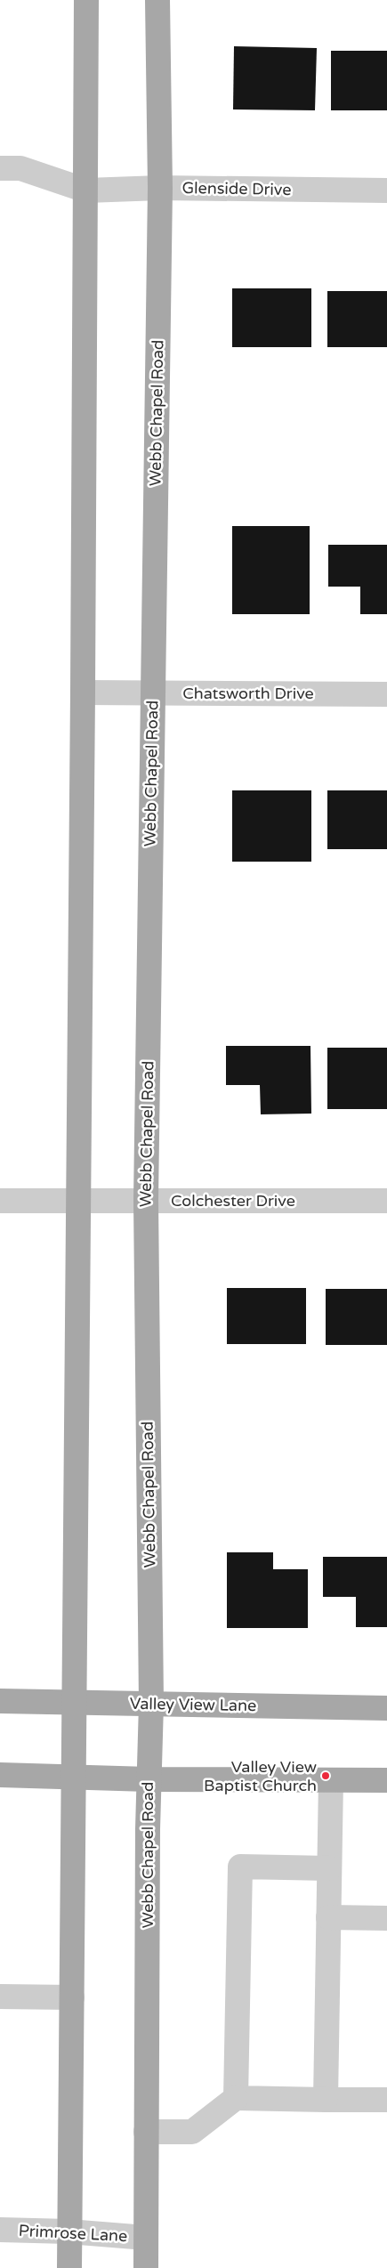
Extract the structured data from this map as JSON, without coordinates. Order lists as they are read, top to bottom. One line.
{"streets":{"main road":["Webb Chapel Road","Valley View Lane"],"street":["Glenside Drive","Chatsworth Drive","Colchester Drive","Primrose Lane"]},"crossings":[["Glenside Drive","Webb Chapel Road"],["Webb Chapel Road","Chatsworth Drive"],["Webb Chapel Road","Colchester Drive"],["Webb Chapel Road","Valley View Lane"],["Webb Chapel Road","Primrose Lane"]],"places":["Valley View Baptist Church"]}
